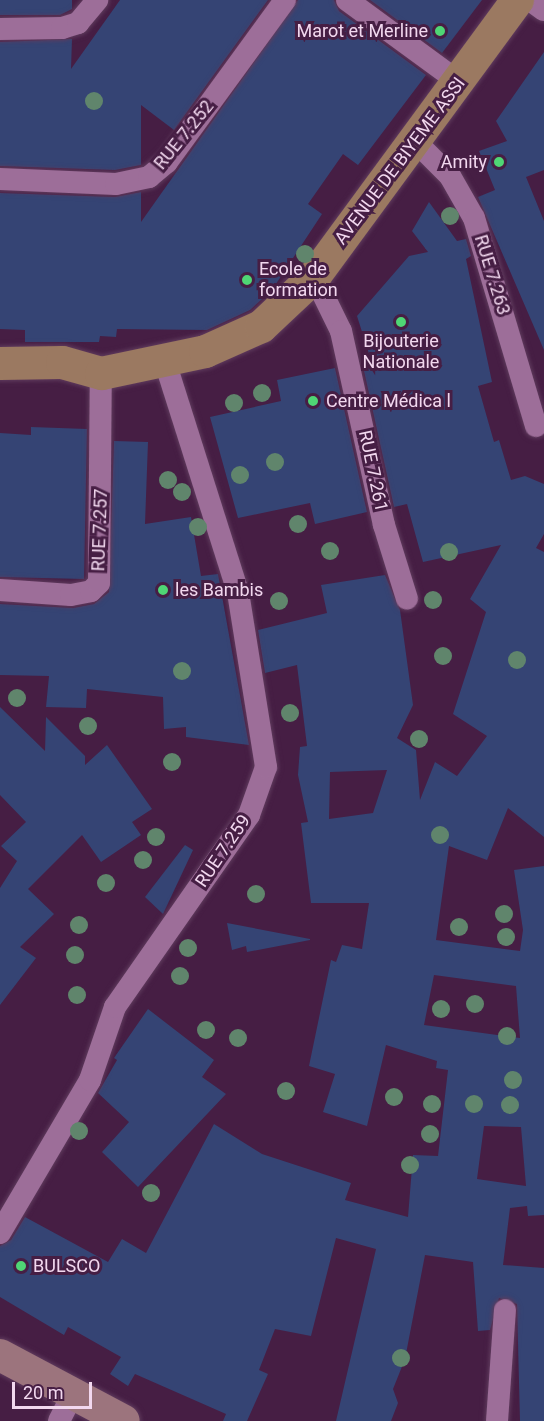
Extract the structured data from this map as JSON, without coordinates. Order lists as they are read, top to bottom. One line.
{"streets":{"main road":["AVENUE DE BIYEME ASSI"],"street":["RUE 7.252","RUE 7.263","RUE 7.261","RUE 7.257","RUE 7.259"]},"crossings":[["AVENUE DE BIYEME ASSI","RUE 7.263"],["AVENUE DE BIYEME ASSI","RUE 7.261"],["AVENUE DE BIYEME ASSI","RUE 7.257"],["AVENUE DE BIYEME ASSI","RUE 7.259"]],"places":["Marot et Merline","Amity","Ecole de formation","Bijouterie Nationale","Centre Médica l","les Bambis","BULSCO"],"scale_bar":"20 m"}
